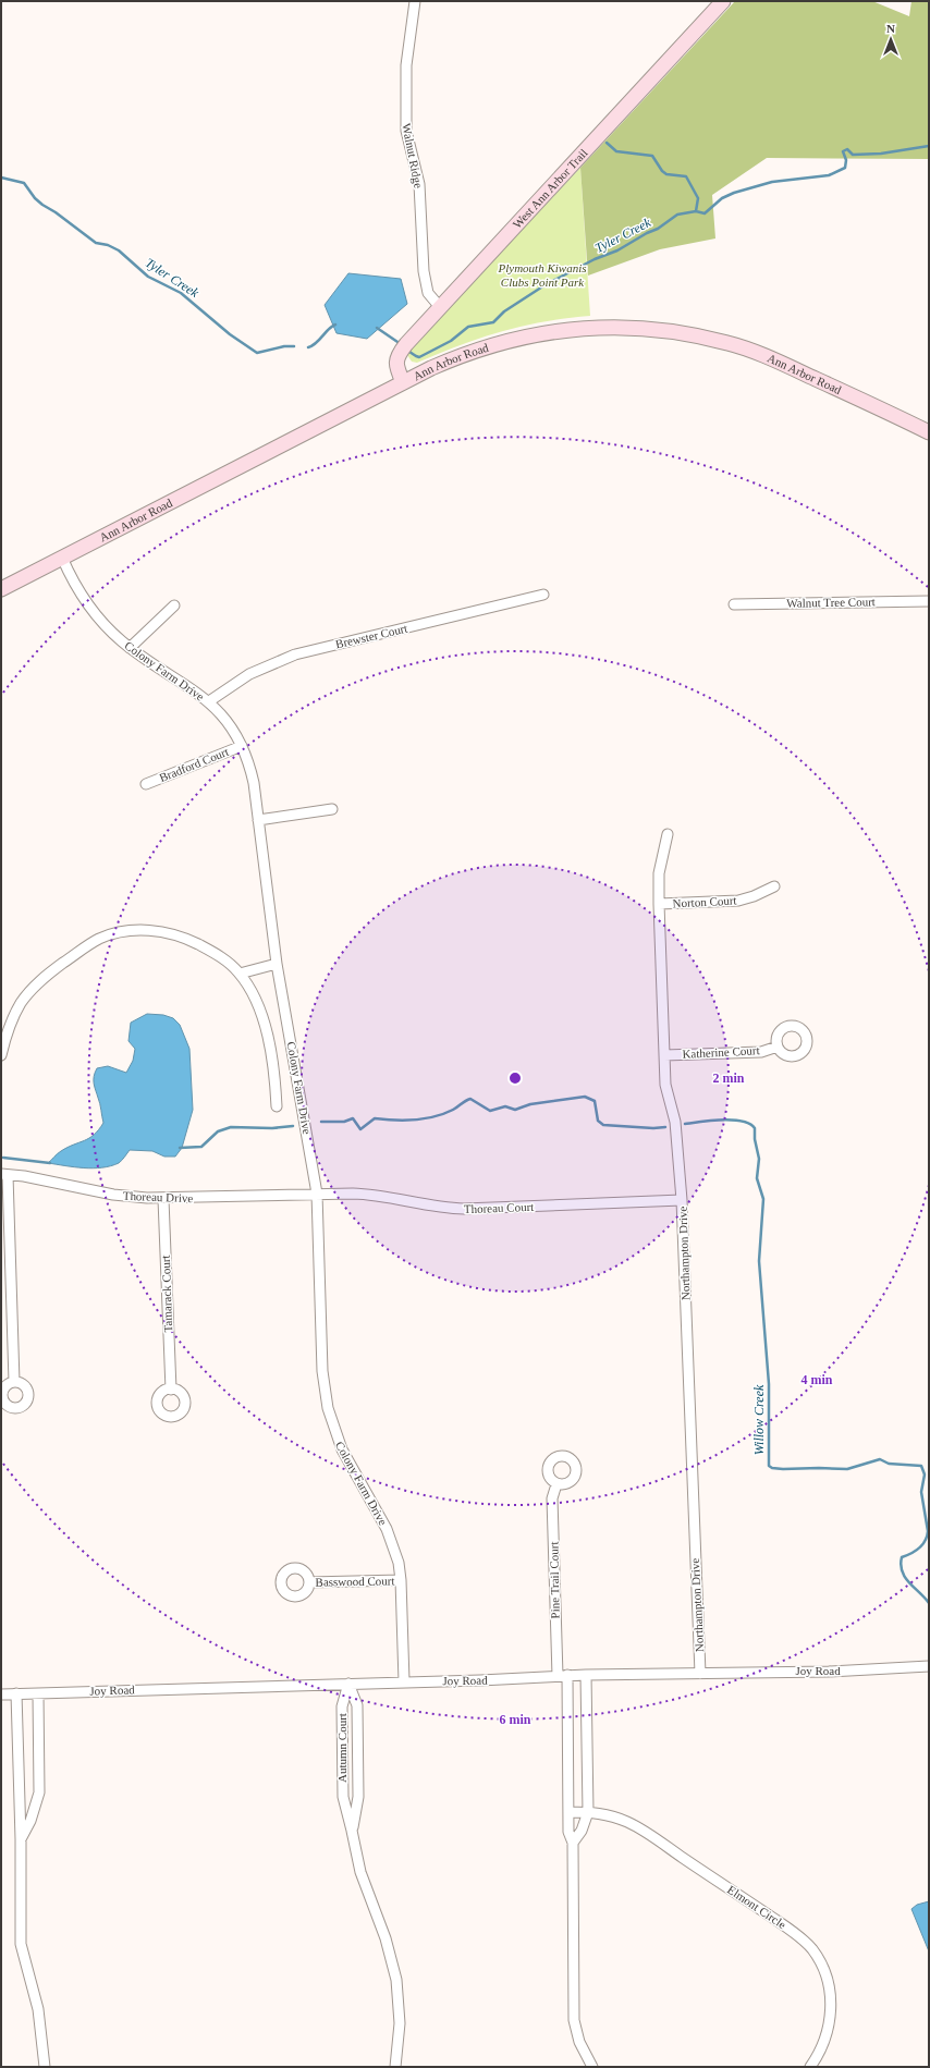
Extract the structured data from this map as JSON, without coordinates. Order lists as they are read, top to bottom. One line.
{"streets":{"main road":["West Ann Arbor Trail","Ann Arbor Road"],"street":["Walnut Ridge","Walnut Tree Court","Brewster Court","Colony Farm Drive","Bradford Court","Norton Court","Katherine Court","Thoreau Drive","Thoreau Court","Northampton Drive","Tamarack Court","Pine Trail Court","Basswood Court","Joy Road","Autumn Court","Elmont Circle"]},"crossings":[["Walnut Ridge","West Ann Arbor Trail"],["West Ann Arbor Trail","Ann Arbor Road"],["Ann Arbor Road","Colony Farm Drive"],["Brewster Court","Colony Farm Drive"],["Colony Farm Drive","Bradford Court"],["Colony Farm Drive","Thoreau Drive"],["Colony Farm Drive","Thoreau Court"],["Colony Farm Drive","Basswood Court"],["Colony Farm Drive","Joy Road"],["Norton Court","Northampton Drive"],["Katherine Court","Northampton Drive"],["Thoreau Drive","Thoreau Court"],["Thoreau Drive","Tamarack Court"],["Thoreau Court","Northampton Drive"],["Northampton Drive","Joy Road"],["Pine Trail Court","Joy Road"],["Joy Road","Autumn Court"]],"water":["Tyler Creek","Willow Creek"],"parks":["Plymouth Kiwanis Clubs Point Park"],"north":"top","rings":["2 min","4 min","6 min"]}
